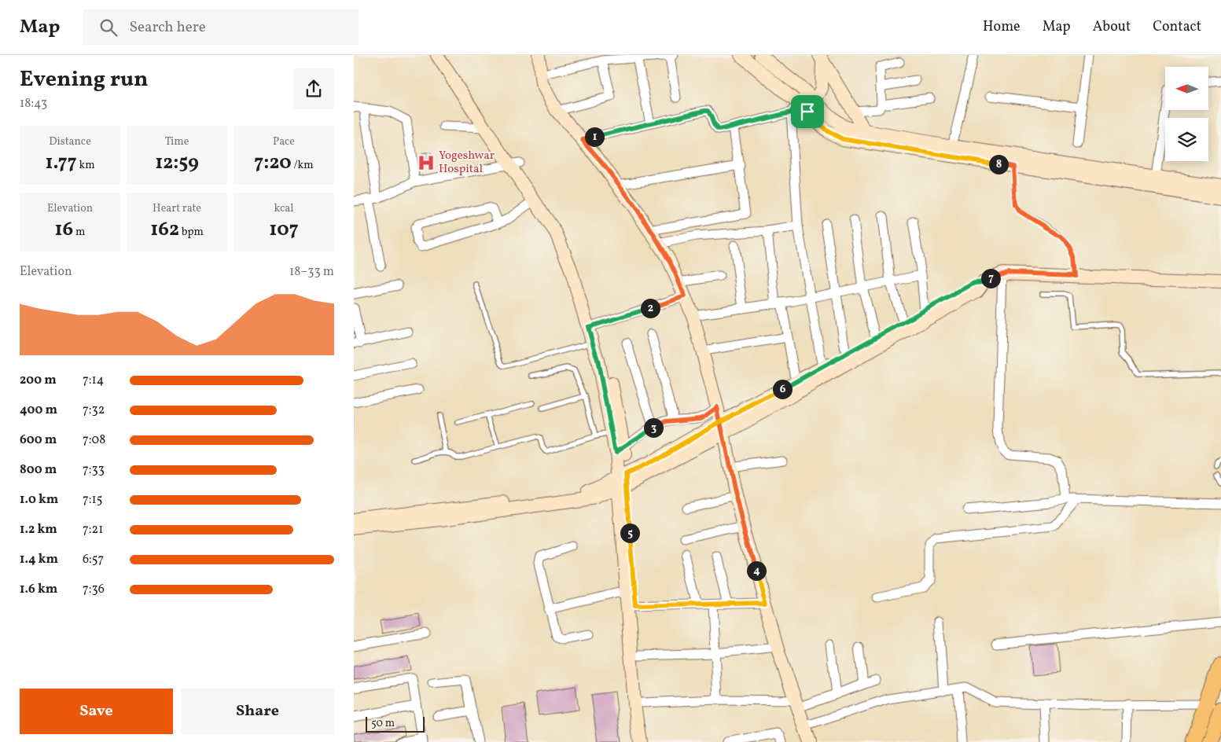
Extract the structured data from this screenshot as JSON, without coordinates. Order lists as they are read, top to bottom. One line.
{"places":{"hospital":["Yogeshwar Hospital"]},"scale_bar":"50 m","north":"left","page":{"header":"Map","search":"Search here","nav":["Home","Map","About","Contact"],"heading":["Evening run","18:43"],"stats":[["Distance","1.77 km"],["Time","12:59"],["Pace","7:20 /km"],["Elevation","16 m"],["Heart rate","162 bpm"],["kcal","107"]],"pins":["1","8","7","2","6","3","5","4"],"chart":["Elevation","18–33 m"],"list":[{"name":"200 m","note":"7:14"},{"name":"400 m","note":"7:32"},{"name":"600 m","note":"7:08"},{"name":"800 m","note":"7:33"},{"name":"1.0 km","note":"7:15"},{"name":"1.2 km","note":"7:21"},{"name":"1.4 km","note":"6:57"},{"name":"1.6 km","note":"7:36"}],"buttons":["Save","Share"],"scale":"50 m"}}
